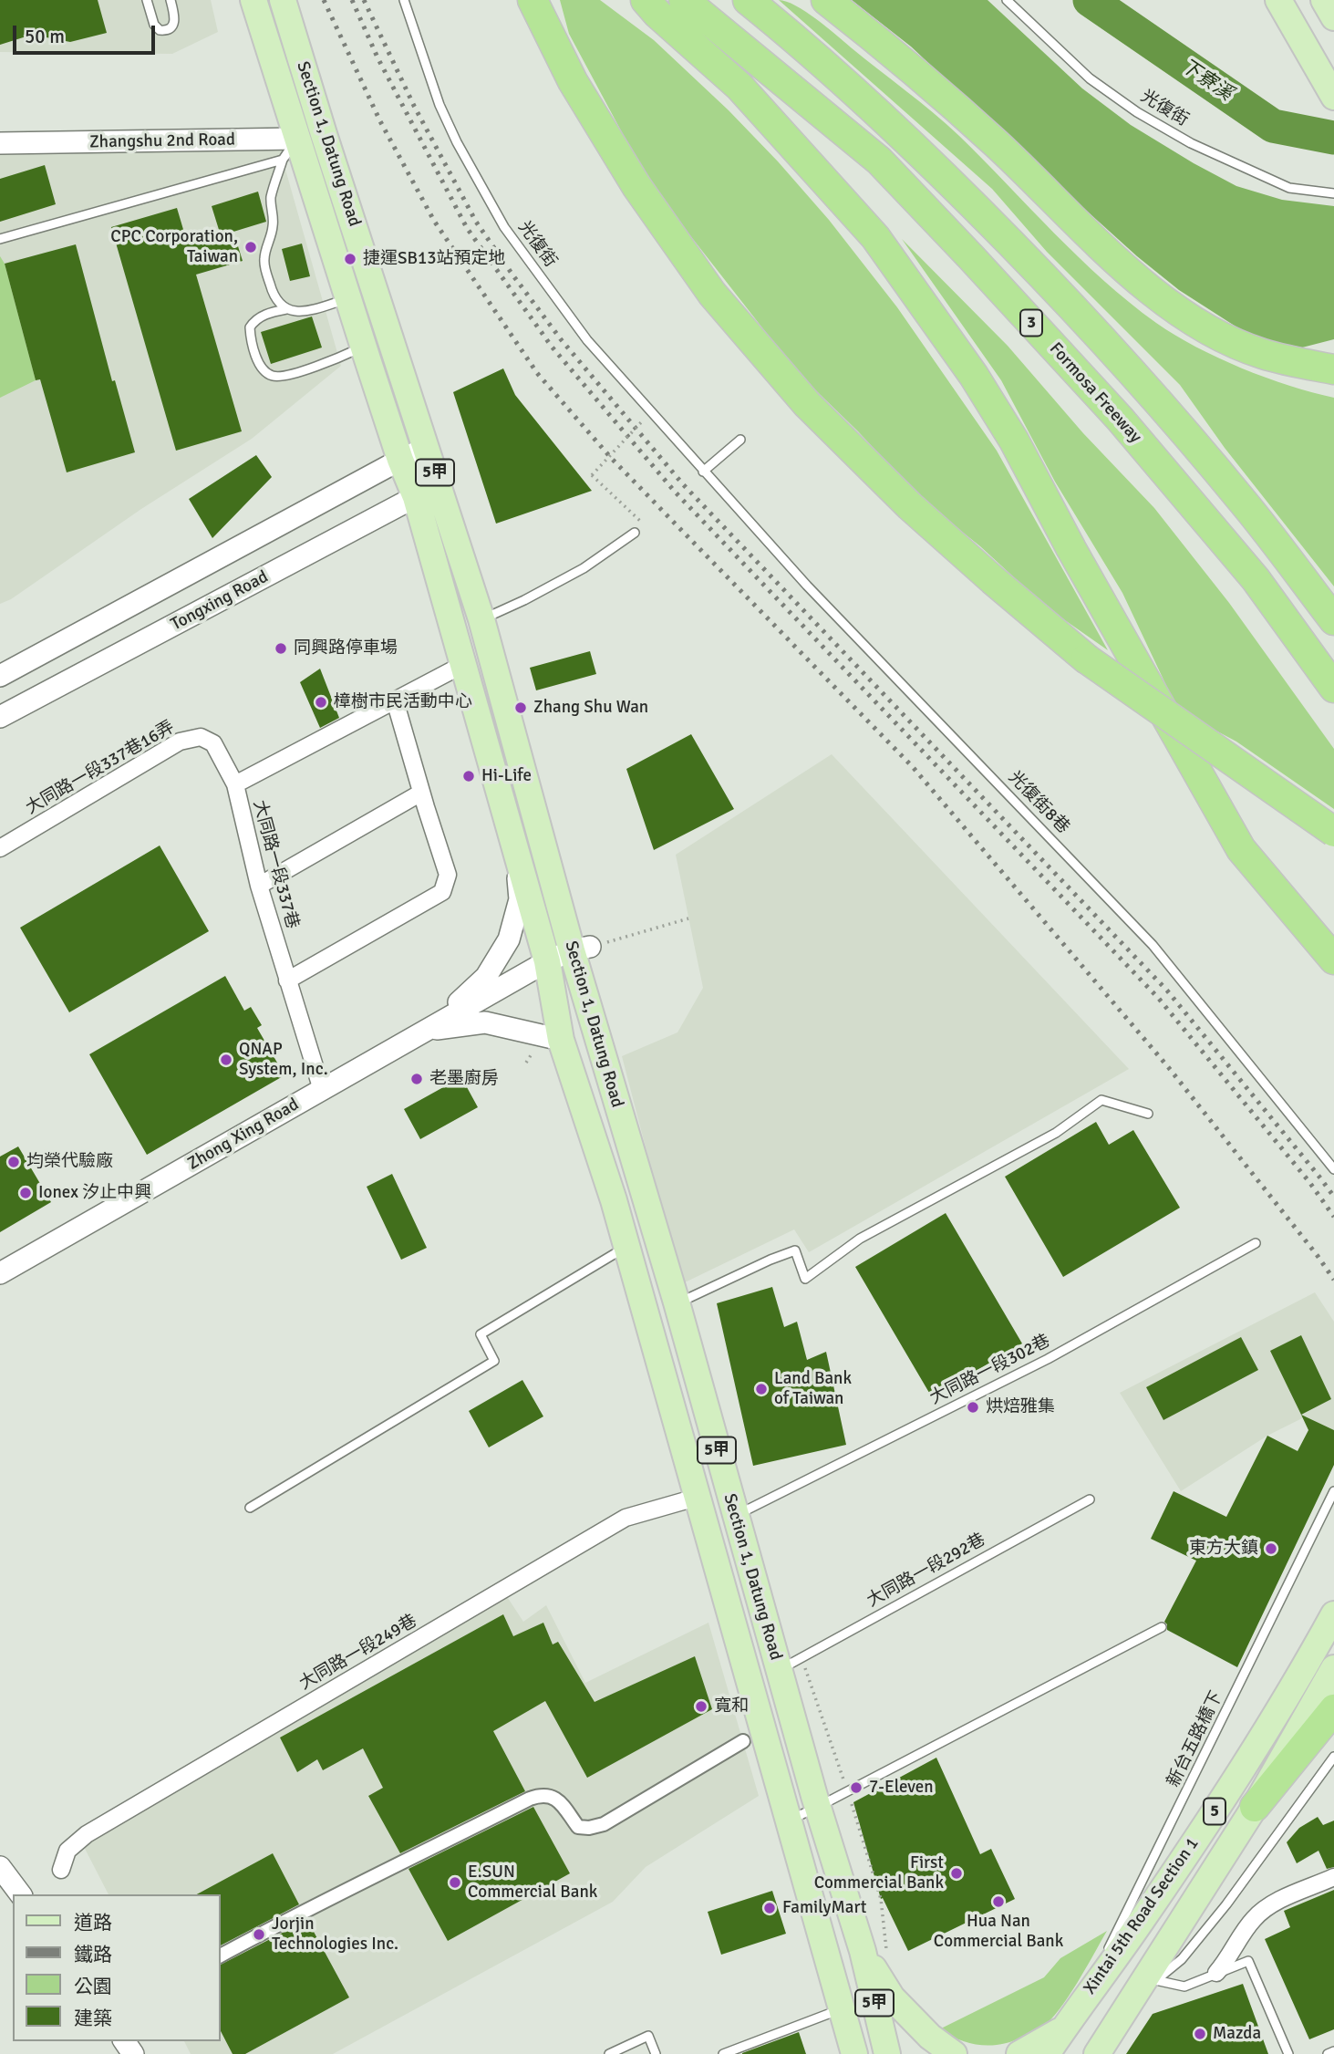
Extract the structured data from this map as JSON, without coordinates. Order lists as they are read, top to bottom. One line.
{"streets":{"highway":["3","Formosa Freeway"],"main road":["Section 1, Datung Road","5甲","5","Xintai 5th Road Section 1"],"street":["Zhangshu 2nd Road","Tongxing Road","大同路一段337巷16弄","大同路一段337巷","Zhong Xing Road","大同路一段249巷"],"lane":["光復街","光復街8巷","大同路一段302巷","大同路一段292巷","新台五路橋下"]},"crossings":[["光復街","光復街8巷"],["Zhangshu 2nd Road","Section 1, Datung Road"],["Section 1, Datung Road","Tongxing Road"],["Section 1, Datung Road","大同路一段337巷"],["Section 1, Datung Road","Zhong Xing Road"],["Section 1, Datung Road","大同路一段302巷"],["Section 1, Datung Road","大同路一段292巷"],["Section 1, Datung Road","大同路一段249巷"],["大同路一段337巷16弄","大同路一段337巷"],["大同路一段337巷","Zhong Xing Road"],["新台五路橋下","Xintai 5th Road Section 1"]],"water":["下寮溪"],"places":["CPC Corporation, Taiwan","捷運SB13站預定地","同興路停車場","樟樹市民活動中心","Zhang Shu Wan","Hi-Life","QNAP System, Inc.","老墨廚房","均榮代驗廠","Ionex 汐止中興","Land Bank of Taiwan","烘焙雅集","東方大鎮","寬和","7-Eleven","First Commercial Bank","E.SUN Commercial Bank","Hua Nan Commercial Bank","FamilyMart","Jorjin Technologies Inc.","Mazda"],"legend":["道路","鐵路","公園","建築"],"scale_bar":"50 m"}
